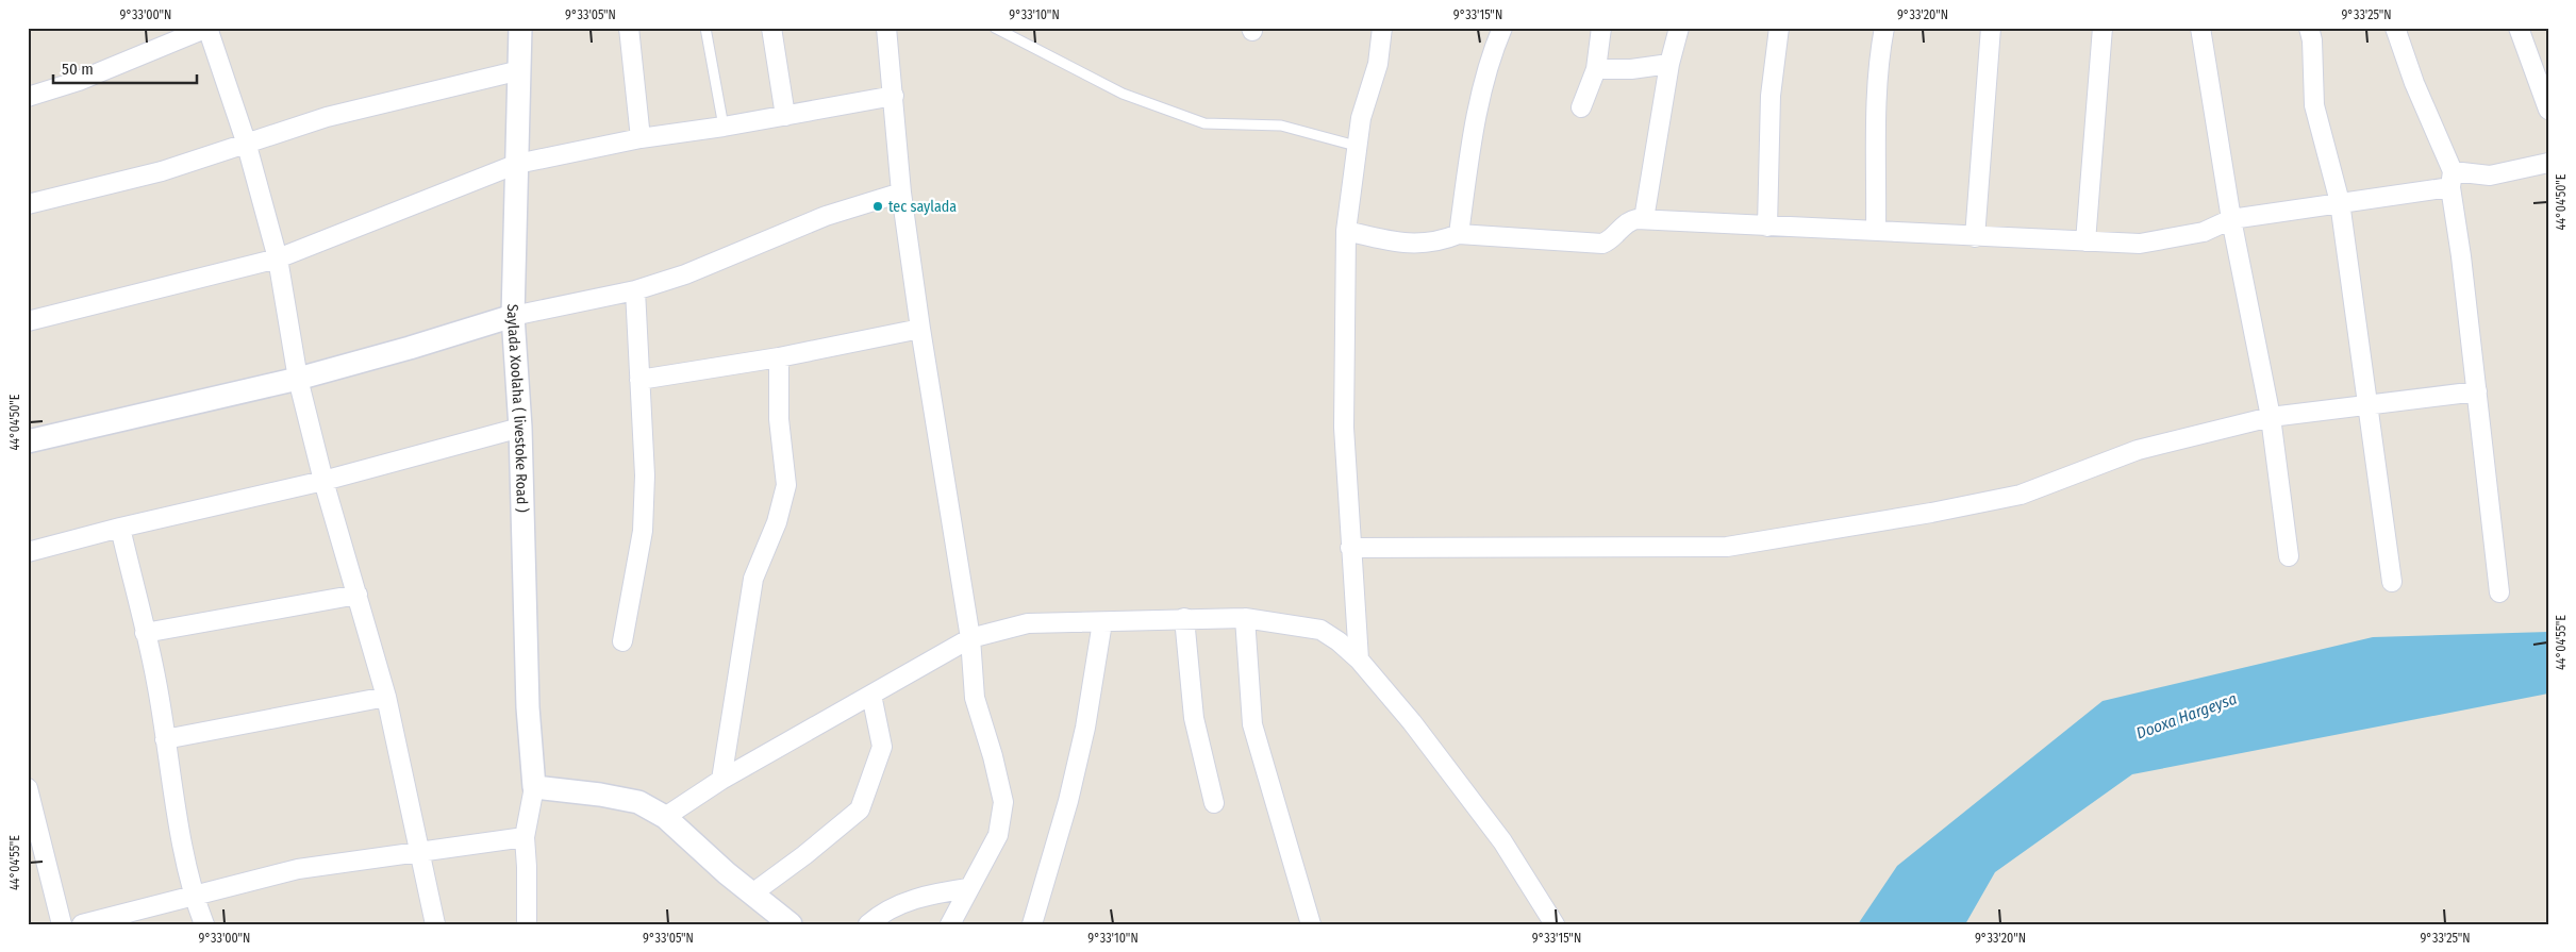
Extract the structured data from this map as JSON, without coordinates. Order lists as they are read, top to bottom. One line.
{"streets":{"street":["Saylada Xoolaha ( livestoke Road )"]},"water":["Dooxa Hargeysa"],"places":["tec saylada"],"scale_bar":"50 m","coordinates":["9°33'00\"N","9°33'05\"N","9°33'10\"N","9°33'15\"N","9°33'20\"N","9°33'25\"N","44°04'50\"E","44°04'55\"E"]}
